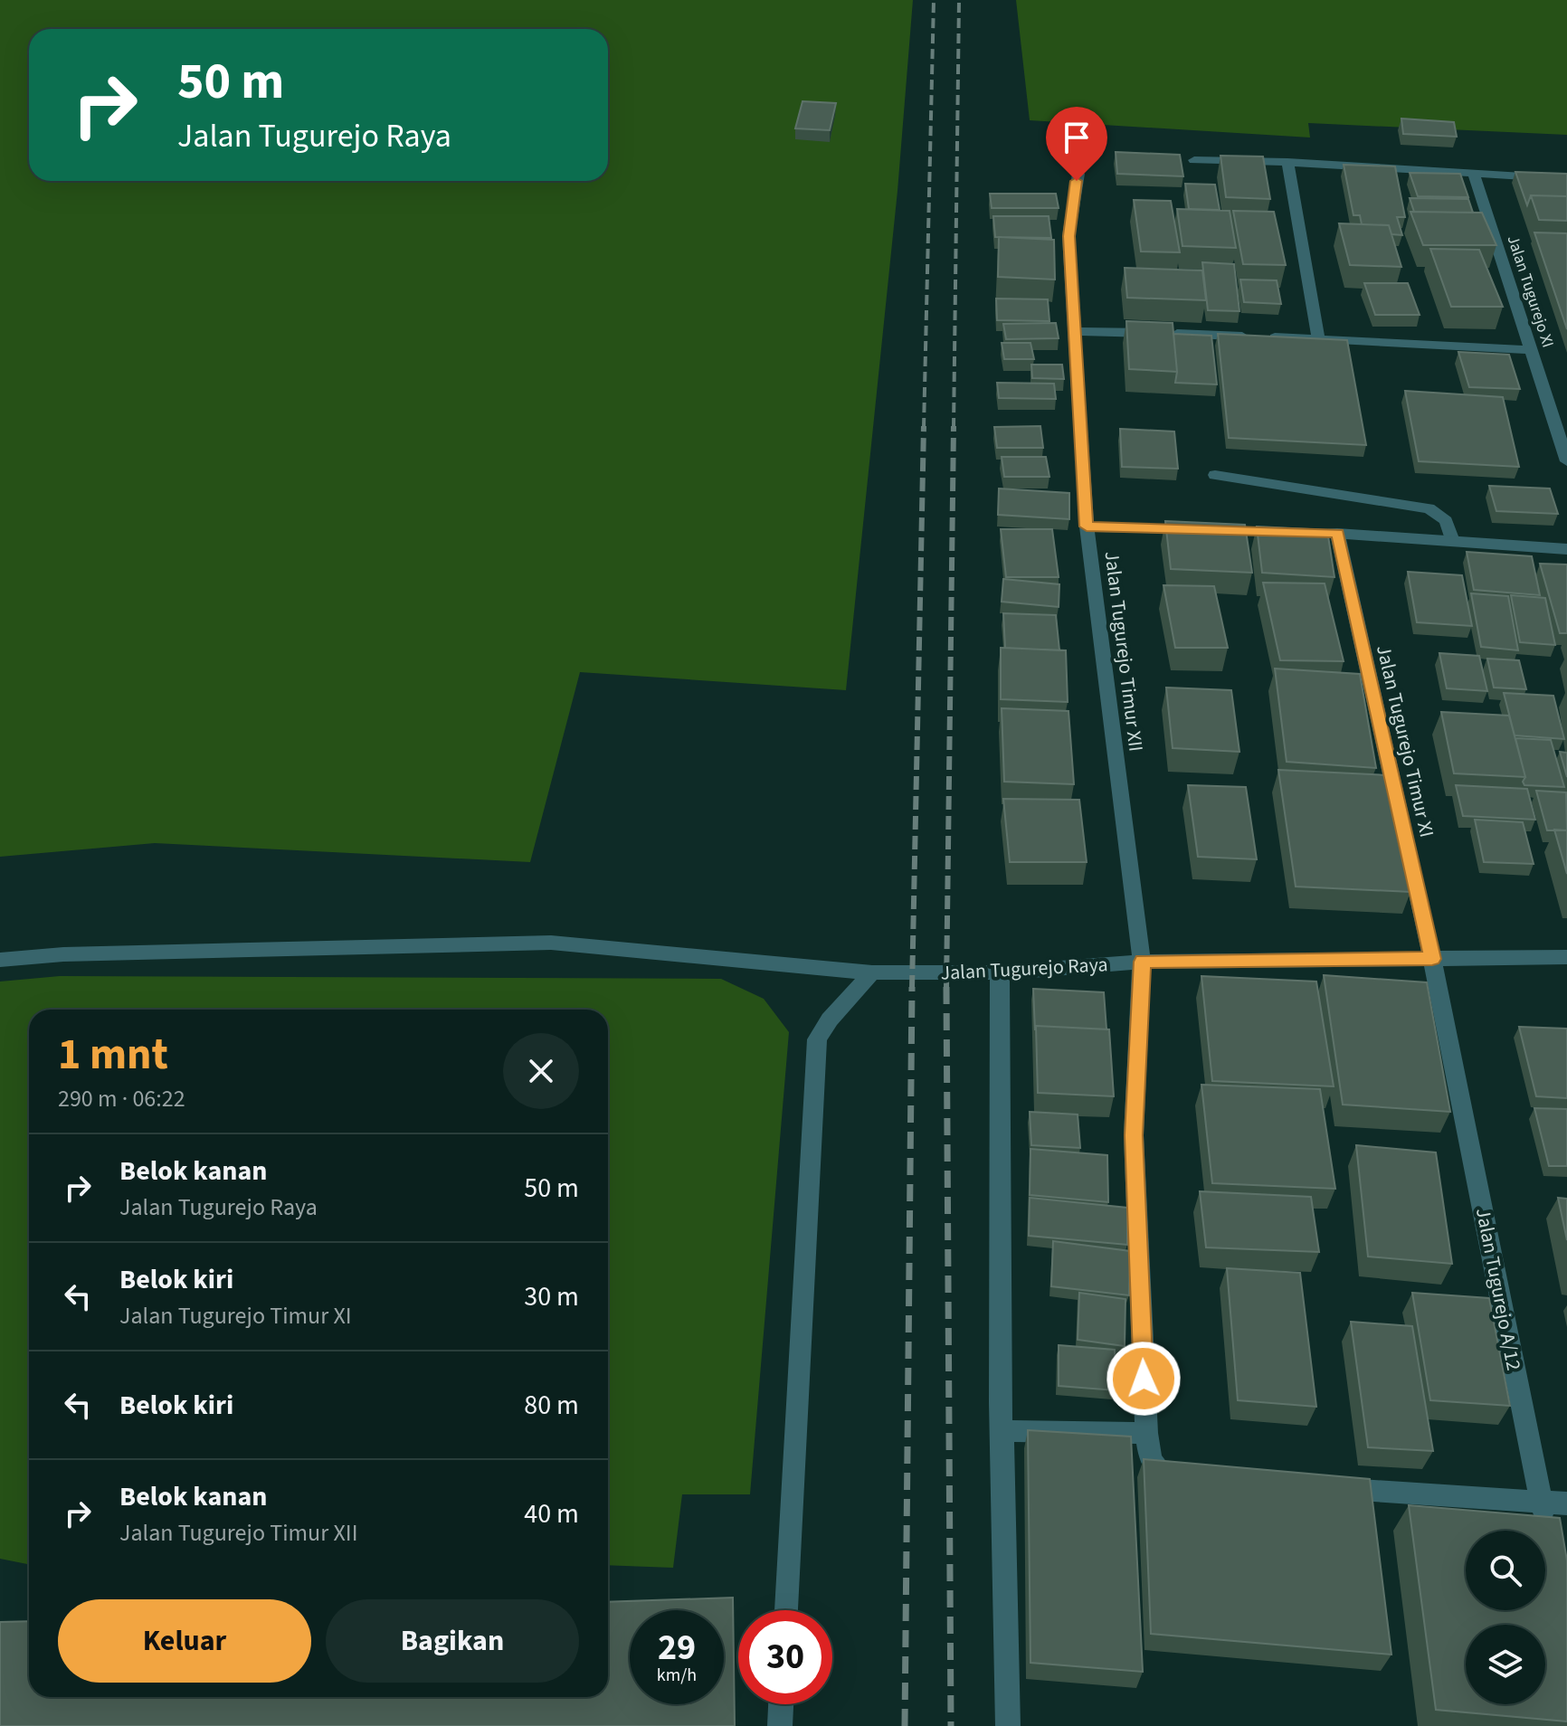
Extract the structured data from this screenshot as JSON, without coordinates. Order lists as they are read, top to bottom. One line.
{"streets":{"street":["Jalan Tugurejo XI","Jalan Tugurejo Timur XII","Jalan Tugurejo Timur XI","Jalan Tugurejo Raya","Jalan Tugurejo A/12"]},"crossings":[["Jalan Tugurejo Timur XII","Jalan Tugurejo Raya"],["Jalan Tugurejo Timur XI","Jalan Tugurejo Raya"],["Jalan Tugurejo Timur XI","Jalan Tugurejo A/12"],["Jalan Tugurejo Raya","Jalan Tugurejo A/12"]],"page":{"turn":["50 m","Jalan Tugurejo Raya"],"heading":["1 mnt","290 m · 06:22"],"list":[{"name":"Belok kanan","note":"Jalan Tugurejo Raya","value":"50 m"},{"name":"Belok kiri","note":"Jalan Tugurejo Timur XI","value":"30 m"},{"name":"Belok kiri","value":"80 m"},{"name":"Belok kanan","note":"Jalan Tugurejo Timur XII","value":"40 m"}],"buttons":["Keluar","Bagikan"],"speed":"29 km/h","limit":"30"}}
